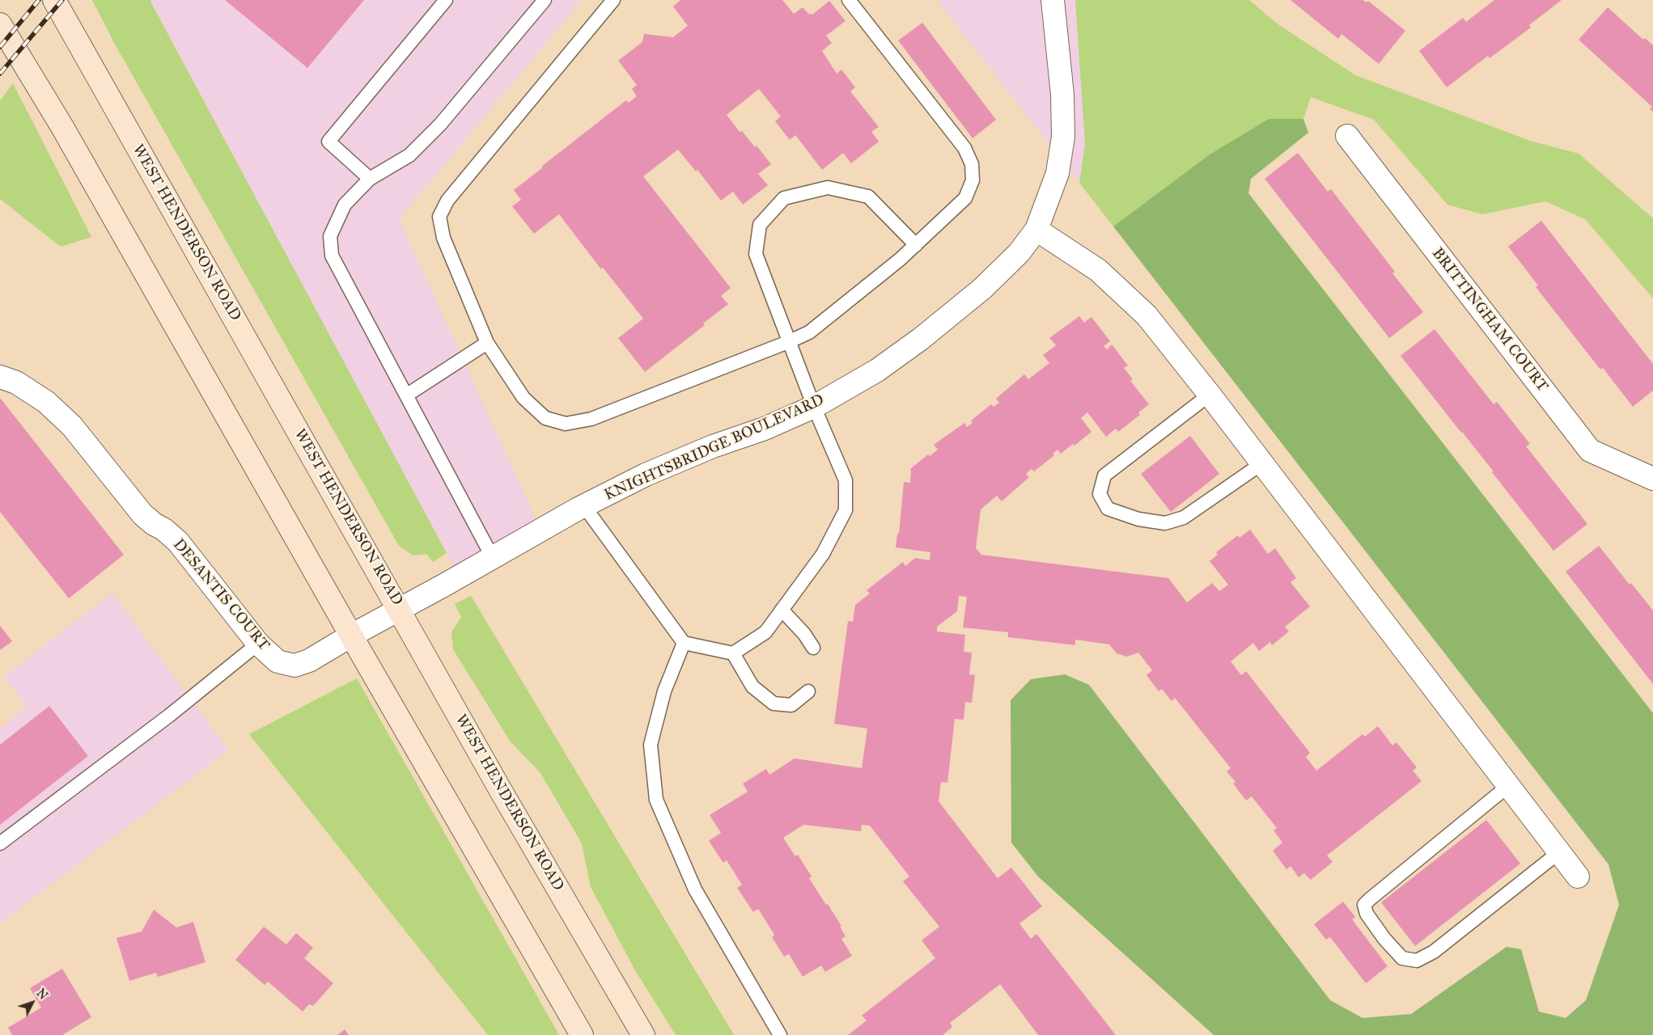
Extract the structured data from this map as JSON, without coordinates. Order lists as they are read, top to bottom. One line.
{"streets":{"main road":["WEST HENDERSON ROAD"],"street":["BRITTINGHAM COURT","KNIGHTSBRIDGE BOULEVARD","DESANTIS COURT"]},"crossings":[["WEST HENDERSON ROAD","KNIGHTSBRIDGE BOULEVARD"],["KNIGHTSBRIDGE BOULEVARD","DESANTIS COURT"]],"north":"top right"}
